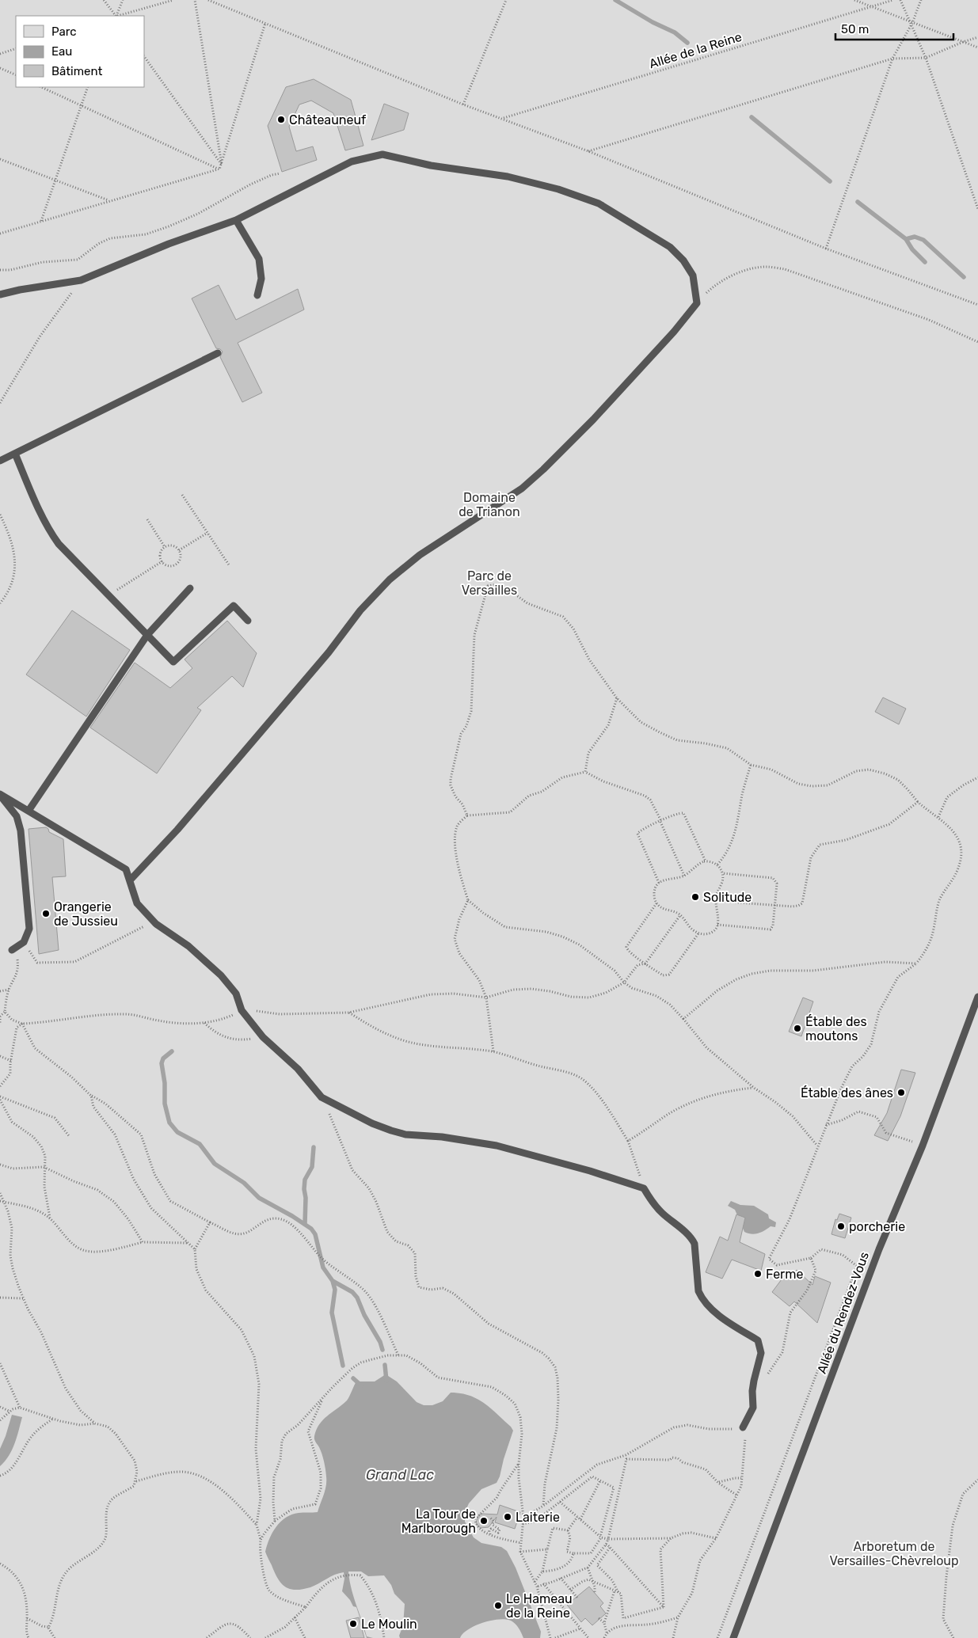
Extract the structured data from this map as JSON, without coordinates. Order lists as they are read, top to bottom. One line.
{"streets":{"lane":["Allée du Rendez-Vous"],"path":["Allée de la Reine"]},"water":["Grand Lac"],"parks":["Domaine de Trianon","Parc de Versailles","Arboretum de Versailles-Chèvreloup"],"places":["Châteauneuf","Solitude","Orangerie de Jussieu","Étable des moutons","Étable des ânes","porcherie","Ferme","Laiterie","La Tour de Marlborough","Le Hameau de la Reine","Le Moulin"],"legend":["Parc","Eau","Bâtiment"],"scale_bar":"50 m"}
